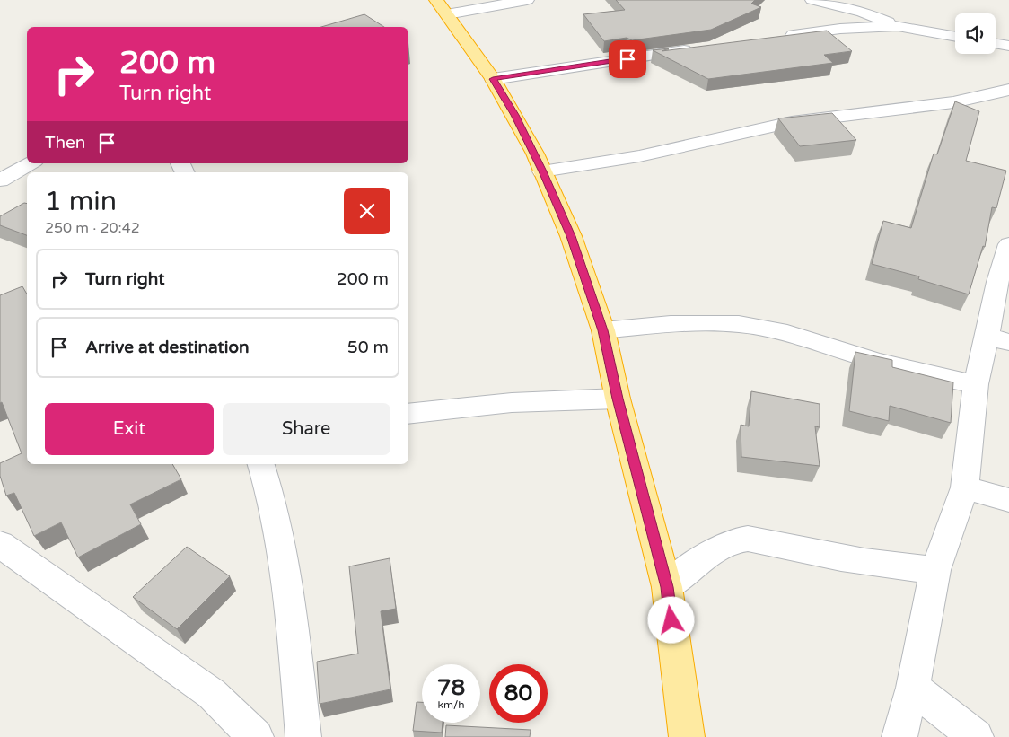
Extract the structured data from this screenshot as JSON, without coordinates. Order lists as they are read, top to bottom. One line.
{"page":{"turn":["200 m","Turn right"],"then":"Then","heading":["1 min","250 m · 20:42"],"list":[{"name":"Turn right","value":"200 m"},{"name":"Arrive at destination","value":"50 m"}],"buttons":["Exit","Share"],"speed":"78 km/h","limit":"80"}}
